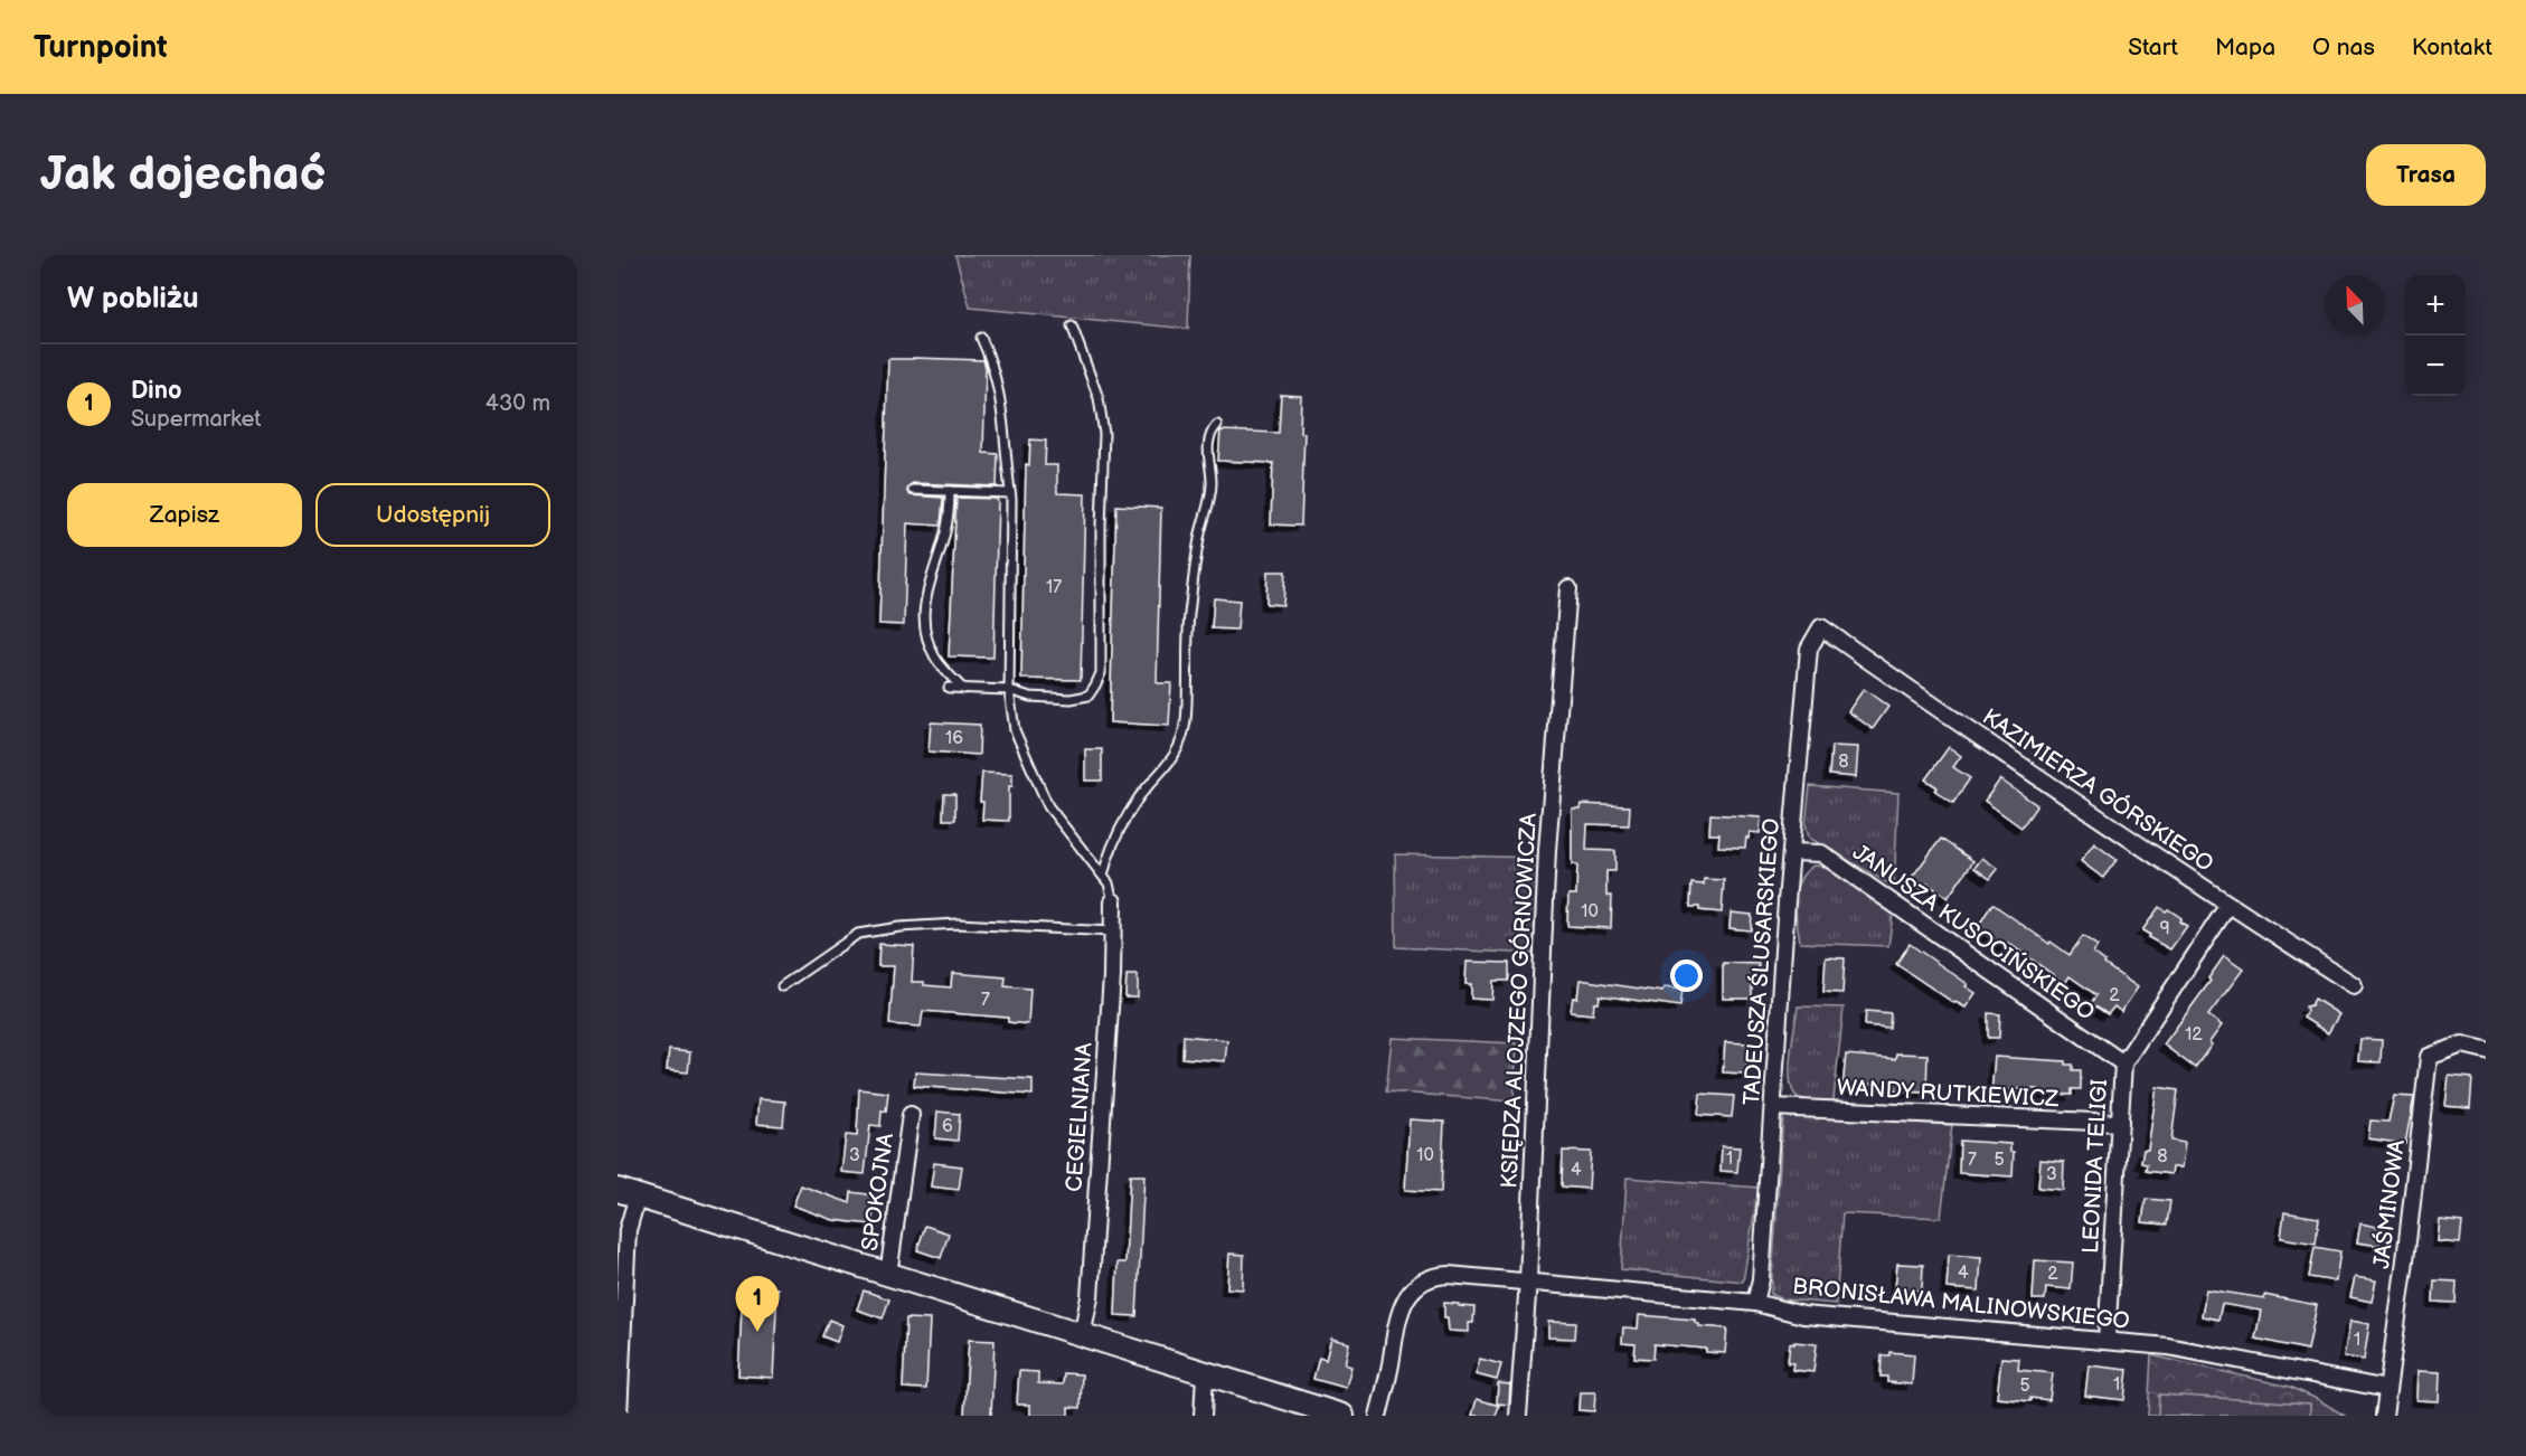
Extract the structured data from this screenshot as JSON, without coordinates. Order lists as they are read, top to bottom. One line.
{"streets":{"street":["KAZIMIERZA GÓRSKIEGO","JANUSZA KUSOCIŃSKIEGO","TADEUSZA ŚLUSARSKIEGO","KSIĘDZA ALOJZEGO GÓRNOWICZA","WANDY RUTKIEWICZ","CEGIELNIANA","LEONIDA TELIGI","SPOKOJNA","JAŚMINOWA","BRONISŁAWA MALINOWSKIEGO"]},"crossings":[["KAZIMIERZA GÓRSKIEGO","TADEUSZA ŚLUSARSKIEGO"],["KAZIMIERZA GÓRSKIEGO","LEONIDA TELIGI"],["JANUSZA KUSOCIŃSKIEGO","TADEUSZA ŚLUSARSKIEGO"],["JANUSZA KUSOCIŃSKIEGO","LEONIDA TELIGI"],["TADEUSZA ŚLUSARSKIEGO","WANDY RUTKIEWICZ"],["TADEUSZA ŚLUSARSKIEGO","BRONISŁAWA MALINOWSKIEGO"],["KSIĘDZA ALOJZEGO GÓRNOWICZA","BRONISŁAWA MALINOWSKIEGO"],["WANDY RUTKIEWICZ","LEONIDA TELIGI"],["LEONIDA TELIGI","BRONISŁAWA MALINOWSKIEGO"],["JAŚMINOWA","BRONISŁAWA MALINOWSKIEGO"]],"house_numbers":["17","16","8","10","9","2","7","12","6","3","10","8","1","7","5","4","3","4","2","1","1","5"],"north":"top left","page":{"header":"Turnpoint","nav":["Start","Mapa","O nas","Kontakt"],"buttons":["Trasa",["Zapisz","Udostępnij"]],"title":"Jak dojechać","heading":"W pobliżu","map_buttons":["+","−"],"list":[{"mark":"1","name":"Dino","note":"Supermarket","value":"430 m"}],"pins":"1"}}
